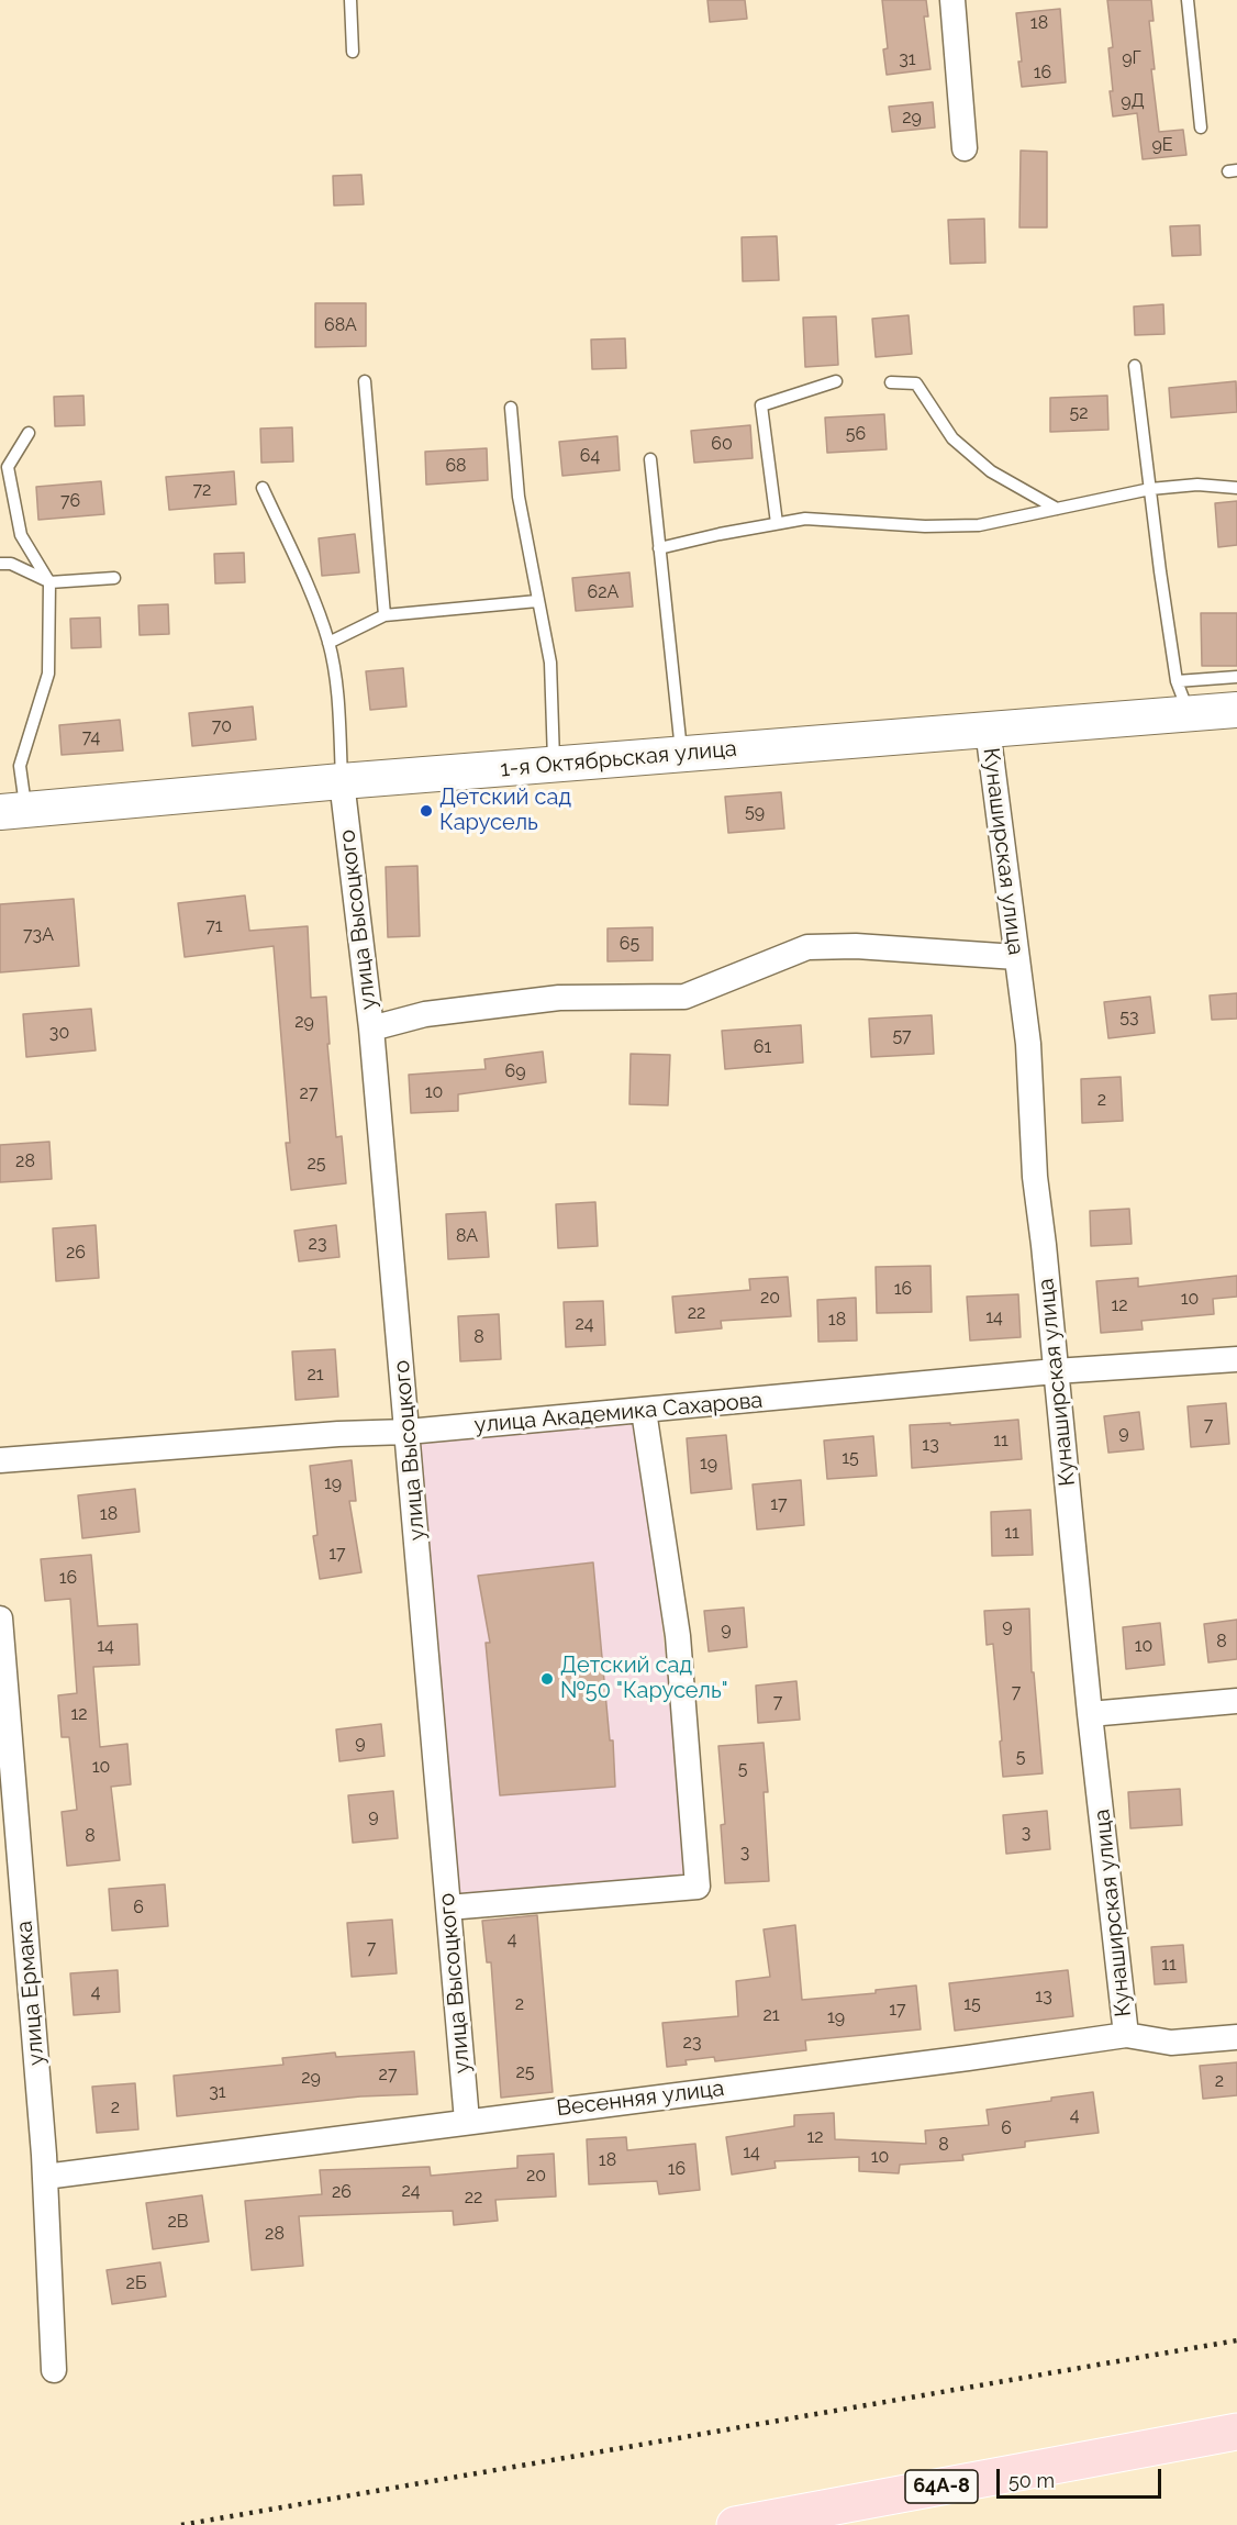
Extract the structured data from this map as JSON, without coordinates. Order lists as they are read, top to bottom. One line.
{"streets":{"main road":["64А-8"],"street":["1-я Октябрьская улица","Кунаширская улица","улица Высоцкого","улица Академика Сахарова","улица Ермака","Весенняя улица"]},"crossings":[["1-я Октябрьская улица","Кунаширская улица"],["1-я Октябрьская улица","улица Высоцкого"],["Кунаширская улица","улица Академика Сахарова"],["Кунаширская улица","Весенняя улица"],["улица Высоцкого","улица Академика Сахарова"],["улица Высоцкого","Весенняя улица"],["улица Ермака","Весенняя улица"]],"places":["Детский сад Карусель","Детский сад №50 \"Карусель\""],"house_numbers":["18","9Г","31","16","9Д","29","9Е","68А","52","56","60","64","68","72","76","62А","70","74","59","71","73А","65","53","29","30","57","61","69","10","27","2","28","25","8А","23","26","16","20","10","12","22","14","18","24","8","21","7","9","11","13","15","19","19","17","18","11","17","16","9","9","8","14","10","7","7","12","9","5","10","5","9","3","8","3","6","4","7","11","4","13","2","15","17","21","19","23","25","27","29","2","31","2","4","6","12","8","14","10","18","16","20","24","26","22","2В","28","2Б"],"scale_bar":"50 m"}
